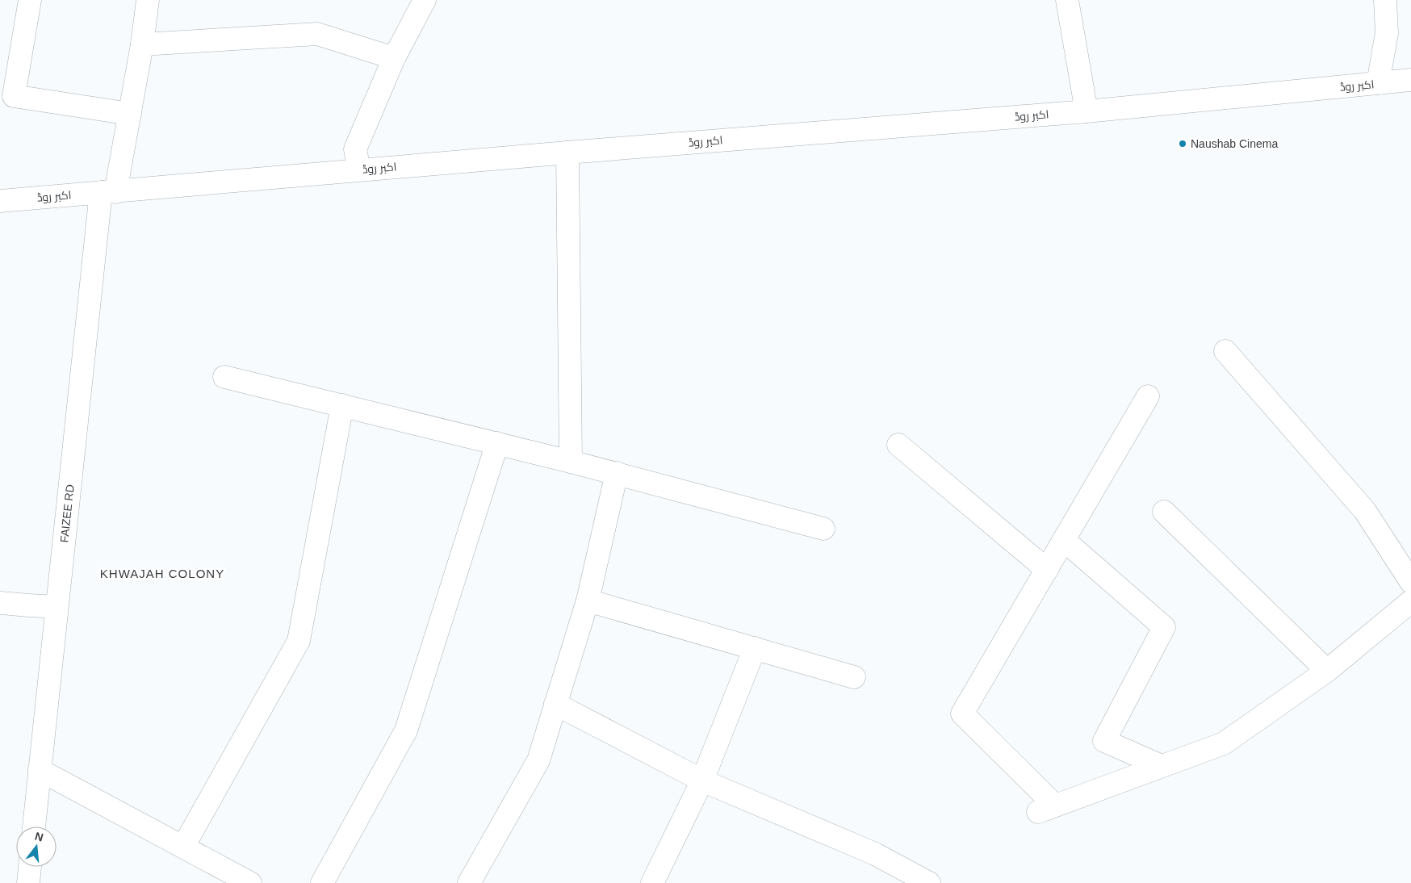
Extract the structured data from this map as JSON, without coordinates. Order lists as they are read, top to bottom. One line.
{"streets":{"street":["اکبر روڈ","FAIZEE RD"]},"crossings":[["اکبر روڈ","FAIZEE RD"]],"districts":["KHWAJAH COLONY"],"places":["Naushab Cinema"],"north":"top"}
